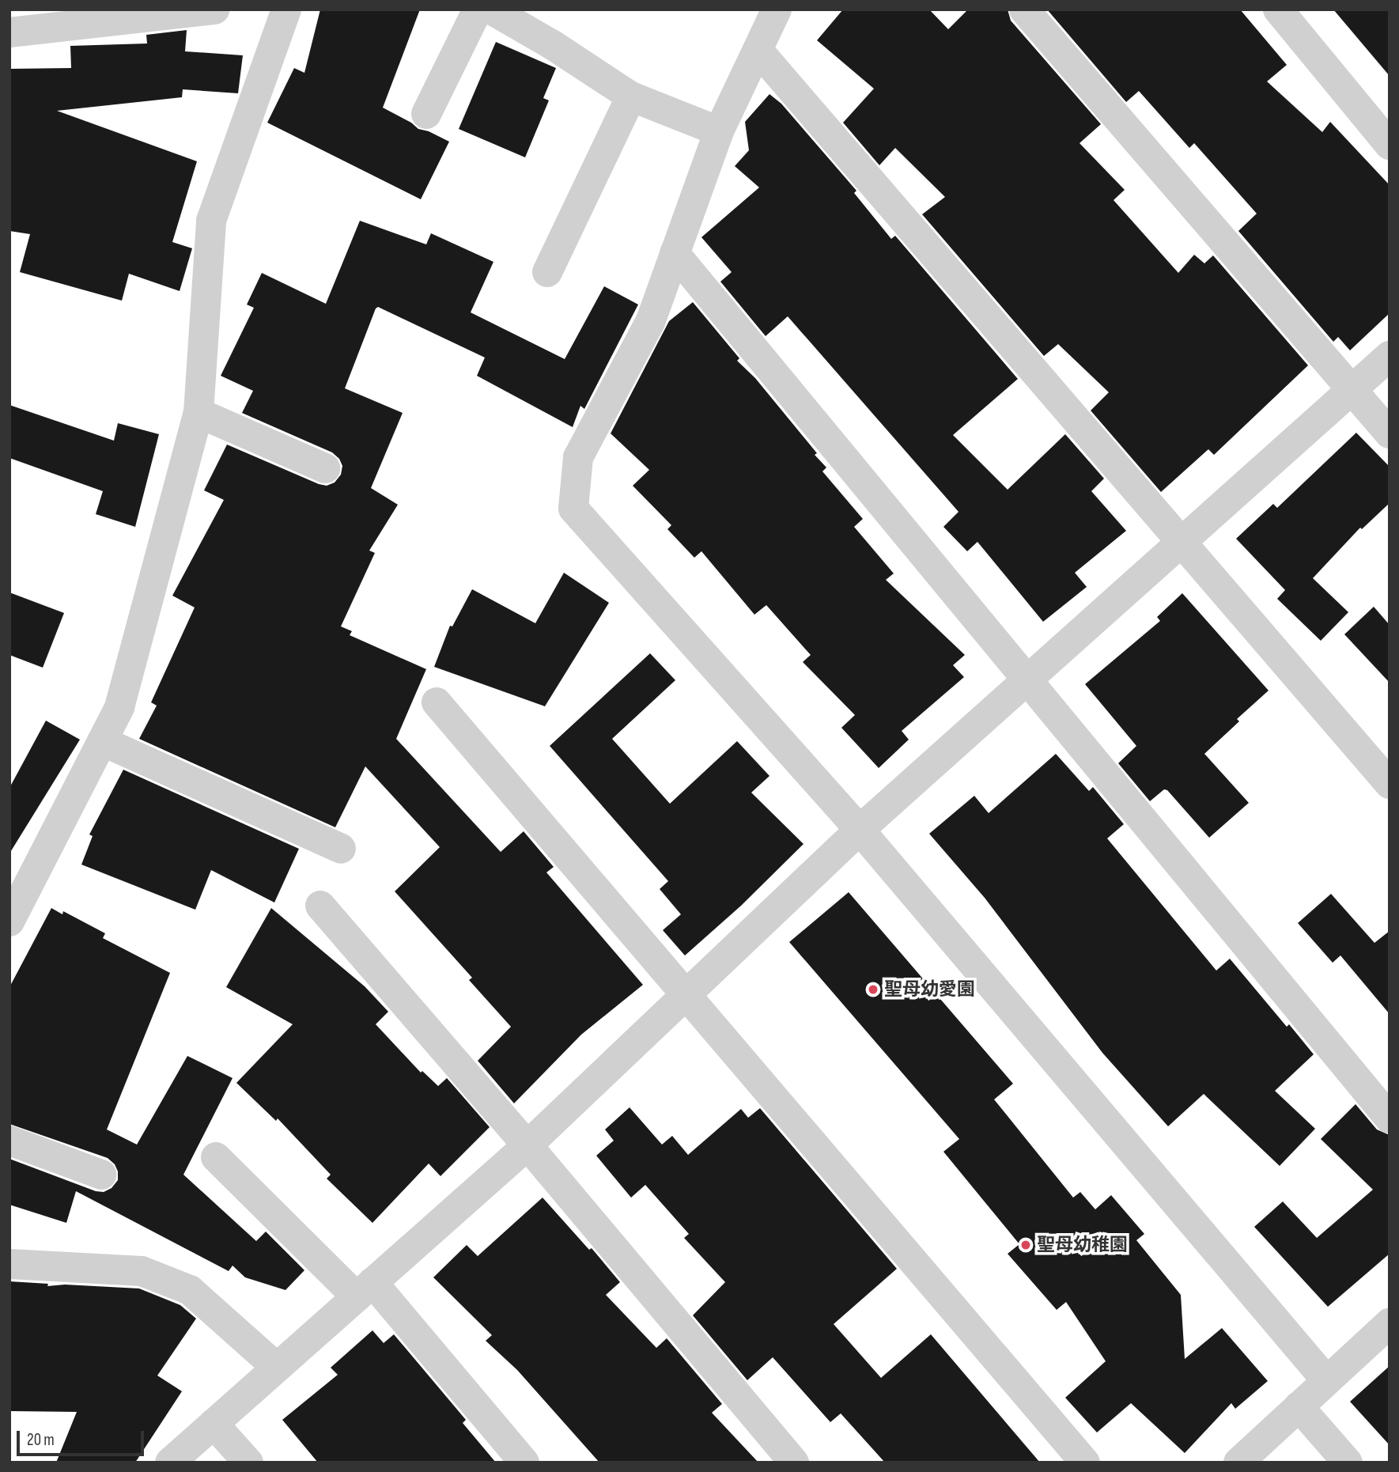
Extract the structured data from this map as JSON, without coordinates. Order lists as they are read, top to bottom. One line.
{"places":["聖母幼愛園","聖母幼稚園"],"scale_bar":"20 m"}
